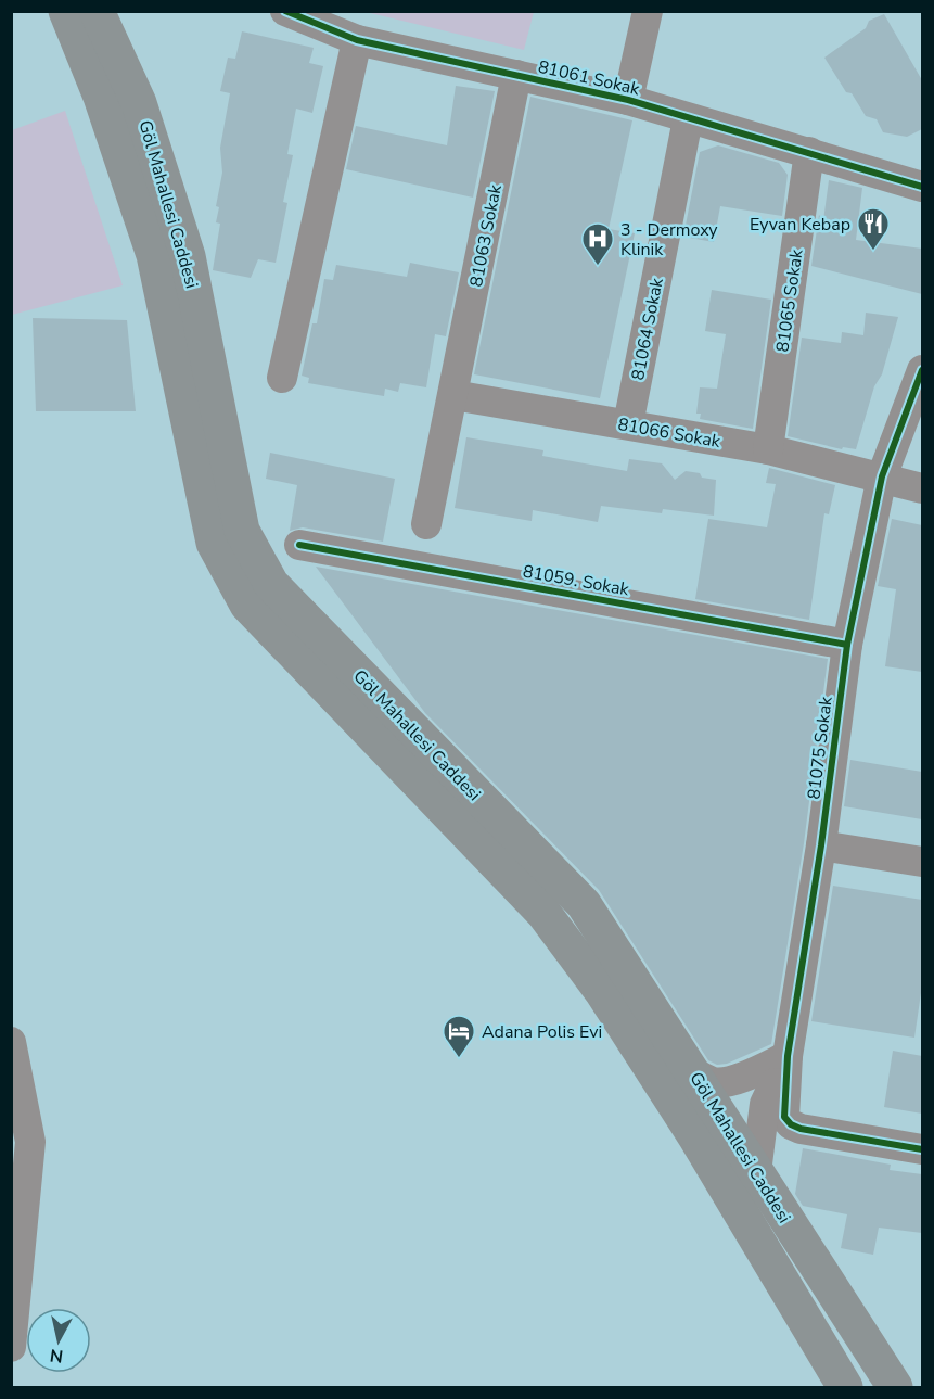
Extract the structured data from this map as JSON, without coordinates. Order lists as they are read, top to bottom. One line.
{"streets":{"main road":["Göl Mahallesi Caddesi"],"street":["81061 Sokak","81063 Sokak","81065 Sokak","81064 Sokak","81066 Sokak","81059. Sokak","81075 Sokak"]},"crossings":[["81061 Sokak","81063 Sokak"],["81061 Sokak","81065 Sokak"],["81061 Sokak","81064 Sokak"],["81063 Sokak","81066 Sokak"],["81065 Sokak","81066 Sokak"],["81064 Sokak","81066 Sokak"],["81066 Sokak","81075 Sokak"],["81059. Sokak","81075 Sokak"]],"places":{"restaurant":["Eyvan Kebap"],"hospital":["3 - Dermoxy Klinik"],"hotel":["Adana Polis Evi"]},"north":"bottom"}
